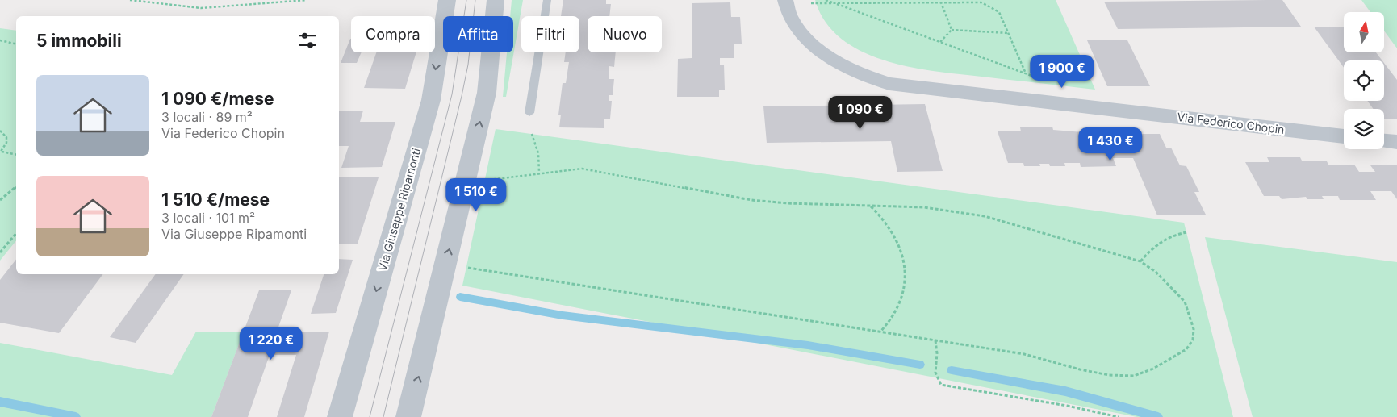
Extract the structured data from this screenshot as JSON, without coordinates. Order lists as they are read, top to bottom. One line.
{"streets":{"street":["Via Federico Chopin","Via Giuseppe Ripamonti"]},"north":"top","page":{"chip":["Compra","Affitta","Filtri","Nuovo"],"heading":"5 immobili","price":["1 900 €","1 090 €","1 430 €","1 510 €","1 220 €"],"list":[{"name":"1 090 €/mese","note":"3 locali · 89 m² · Via Federico Chopin"},{"name":"1 510 €/mese","note":"3 locali · 101 m² · Via Giuseppe Ripamonti"}]}}
